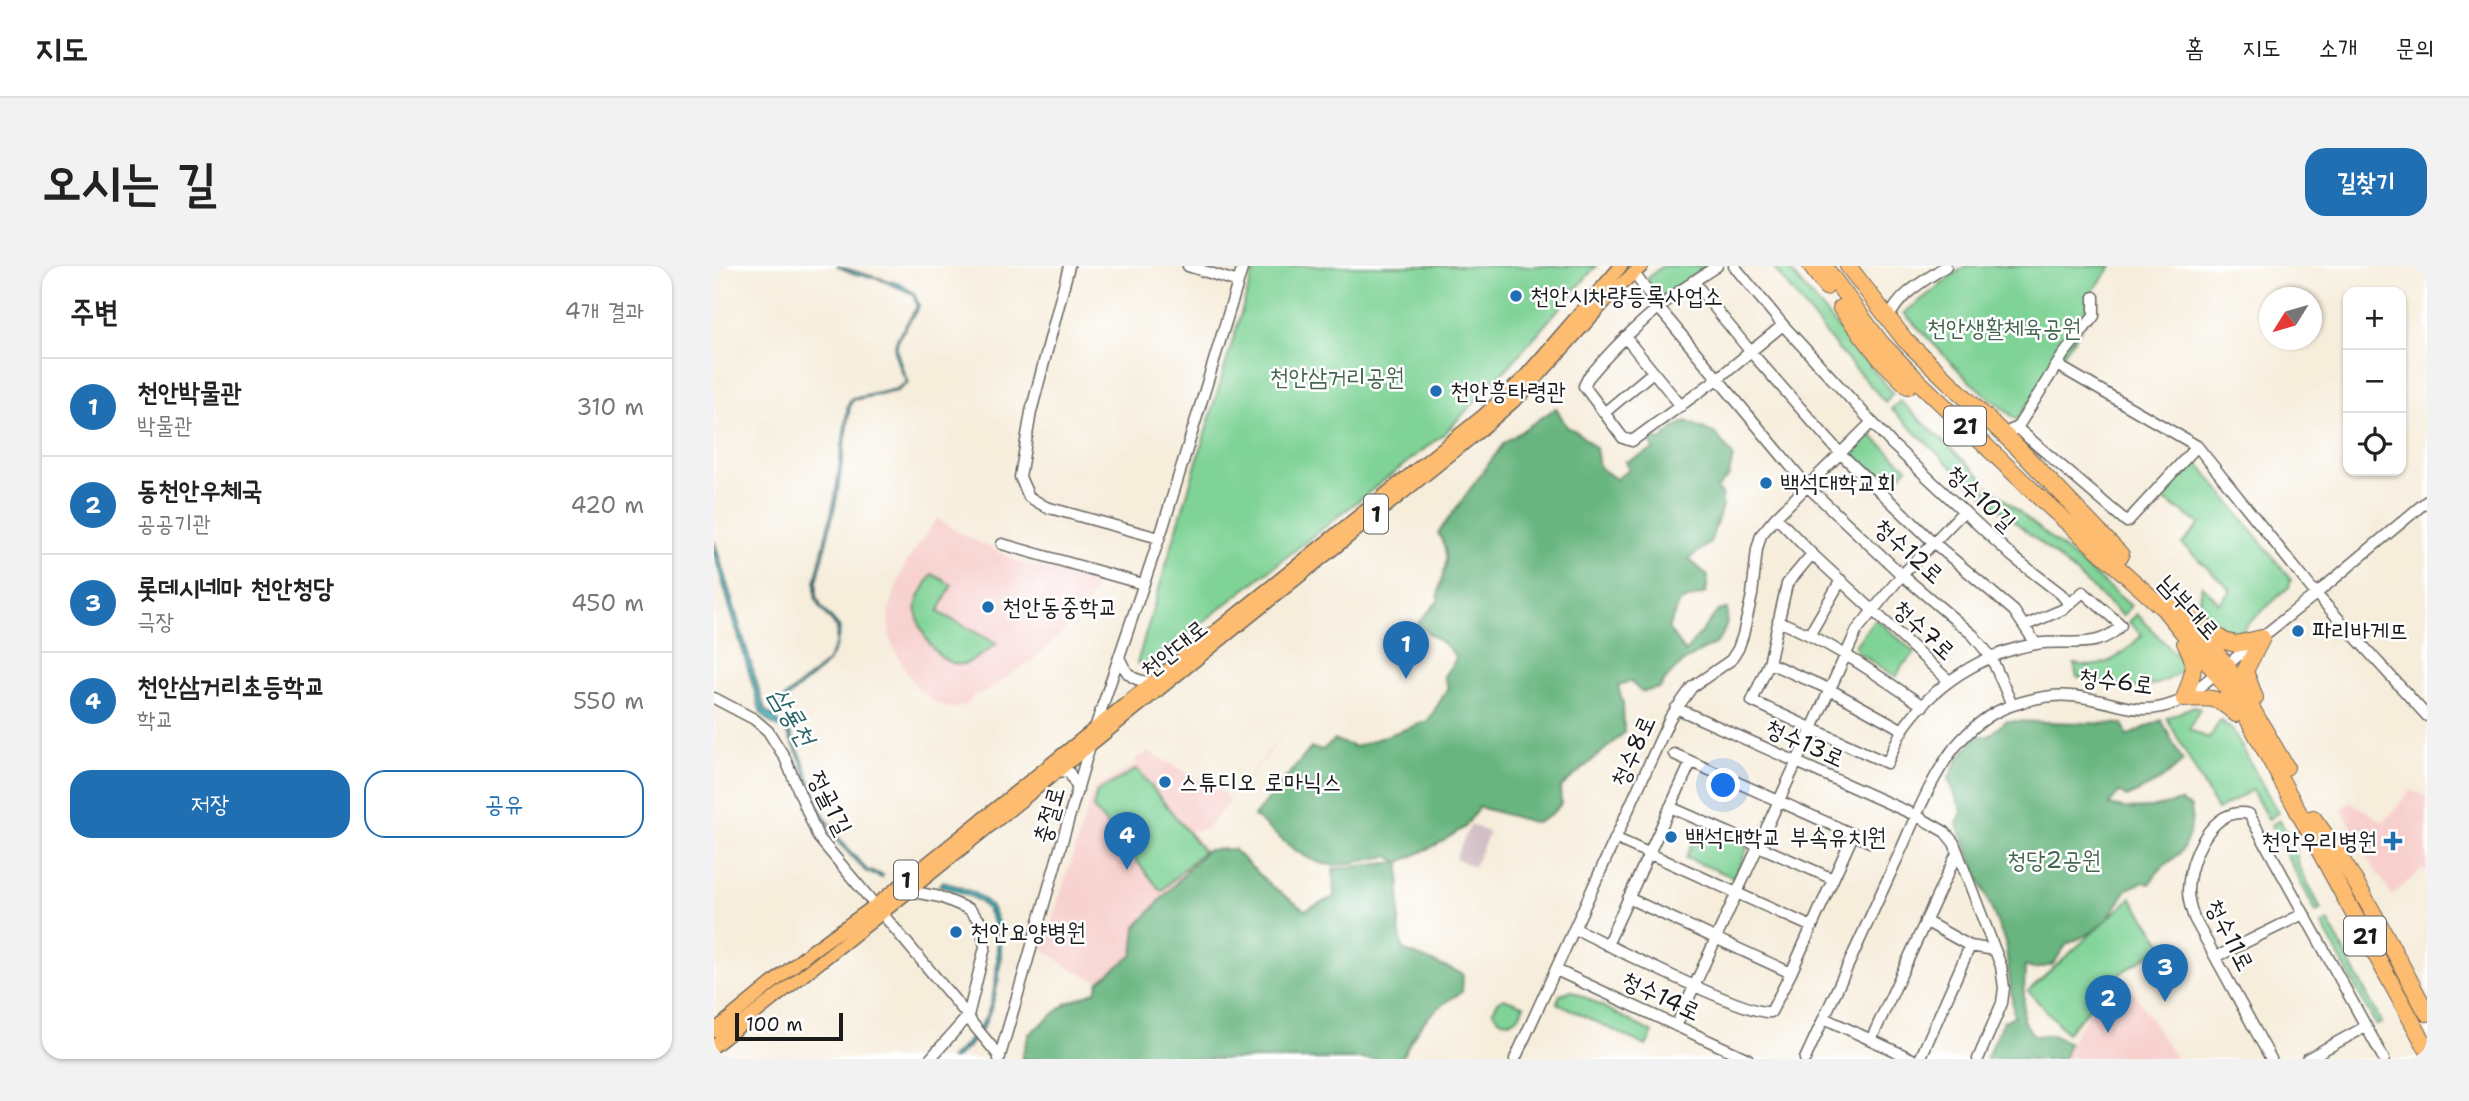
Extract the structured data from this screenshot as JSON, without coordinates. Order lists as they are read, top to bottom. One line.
{"streets":{"highway":["21","남부대로"],"main road":["1","천안대로"],"street":["청수10길","청수12로","청수7로","청수6로","청수13로","청수8로","정골1길","충절로","청수11로","청수14로"]},"crossings":[["청수10길","청수7로"],["청수10길","청수8로"],["청수12로","청수7로"],["청수12로","천안대로"],["청수12로","청수6로"],["청수12로","청수8로"],["남부대로","청수6로"],["청수7로","청수13로"],["청수7로","청수8로"],["청수7로","청수14로"],["천안대로","정골1길"],["천안대로","충절로"],["청수6로","청수13로"],["청수13로","청수8로"],["청수8로","청수14로"],["정골1길","충절로"]],"water":["삼룡천"],"parks":["천안생활체육공원","천안삼거리공원","청당2공원"],"places":{"other":["천안시차량등록사업소","천안흥타령관","백석대학교회","천안동중학교","파리바게뜨","스튜디오 로마닉스","백석대학교 부속유치원","천안요양병원"],"health":["천안우리병원"]},"scale_bar":"100 m","north":"bottom left","page":{"header":"지도","nav":["홈","지도","소개","문의"],"buttons":["길찾기",["저장","공유"]],"title":"오시는 길","heading":["주변","4개 결과"],"map_buttons":["+","−"],"list":[{"mark":"1","name":"천안박물관","note":"박물관","value":"310 m"},{"mark":"2","name":"동천안우체국","note":"공공기관","value":"420 m"},{"mark":"3","name":"롯데시네마 천안청당","note":"극장","value":"450 m"},{"mark":"4","name":"천안삼거리초등학교","note":"학교","value":"550 m"}],"pins":["1","4","3","2"],"scale":"100 m"}}
